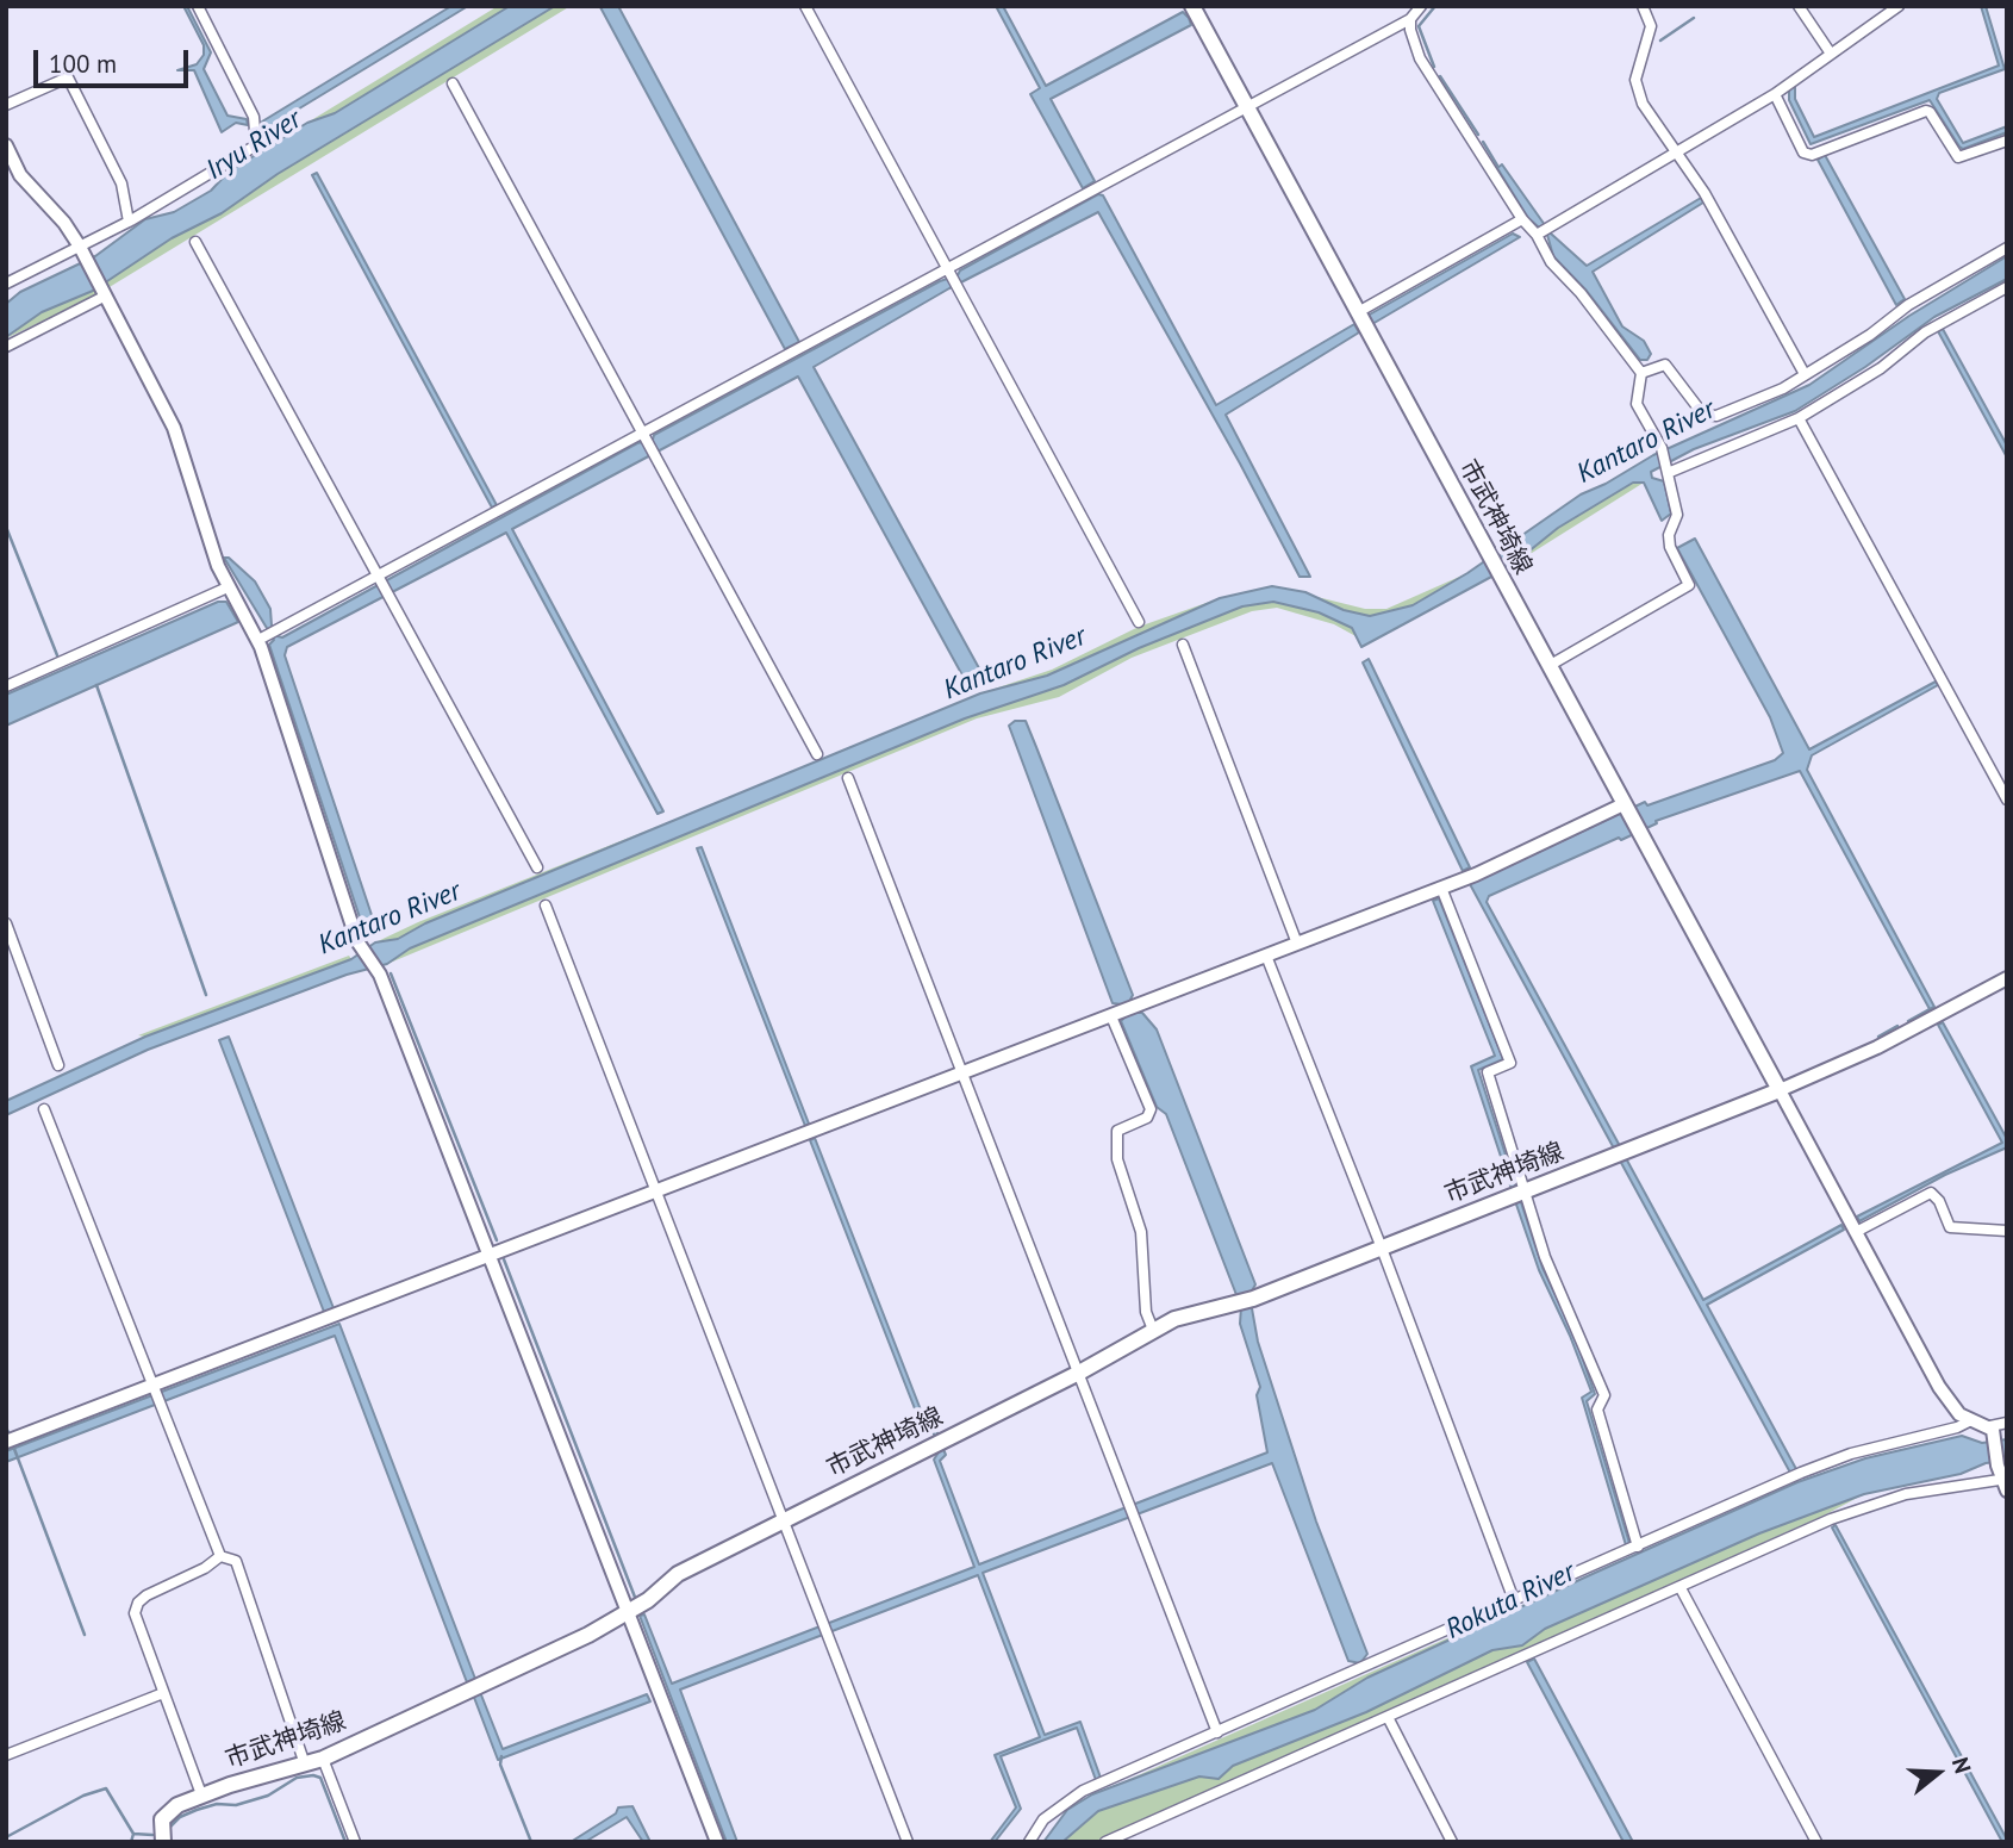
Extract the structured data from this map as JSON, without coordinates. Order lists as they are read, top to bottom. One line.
{"streets":{"main road":["市武神埼線"]},"water":["Iryu River","Kantaro River","Rokuta River"],"scale_bar":"100 m","north":"right"}
